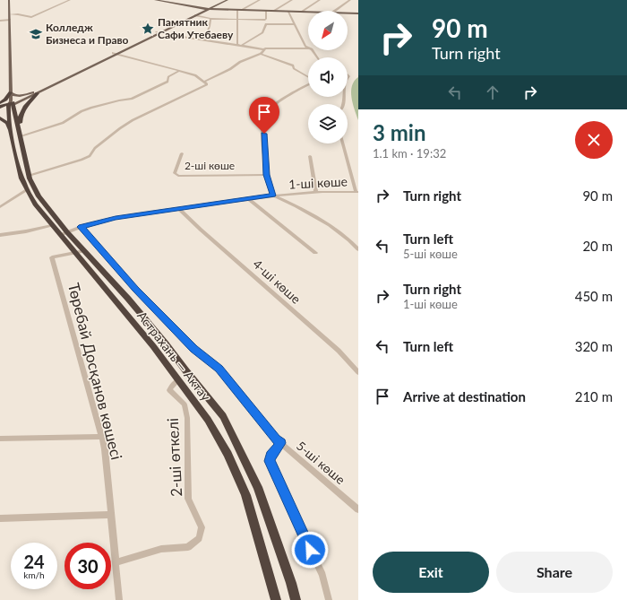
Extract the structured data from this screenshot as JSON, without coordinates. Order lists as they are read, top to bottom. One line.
{"streets":{"highway":["Астрахань — Актау"],"street":["2-ші көше","1-ші көше","4-шi көше","Төребай Досқанов көшесі","2-ші өткелі","5-шi көше"]},"crossings":[["1-ші көше","4-шi көше"],["1-ші көше","Астрахань — Актау"],["1-ші көше","5-шi көше"],["Астрахань — Актау","Төребай Досқанов көшесі"],["Астрахань — Актау","2-ші өткелі"],["Төребай Досқанов көшесі","2-ші өткелі"]],"places":{"place":["Памятник Сафи Утебаеву"],"school or university":["Колледж Бизнеса и Право"]},"north":"bottom left","page":{"turn":["90 m","Turn right"],"heading":["3 min","1.1 km · 19:32"],"list":[{"name":"Turn right","value":"90 m"},{"name":"Turn left","note":"5-шi көше","value":"20 m"},{"name":"Turn right","note":"1-ші көше","value":"450 m"},{"name":"Turn left","value":"320 m"},{"name":"Arrive at destination","value":"210 m"}],"speed":"24 km/h","limit":"30","buttons":["Exit","Share"]}}
